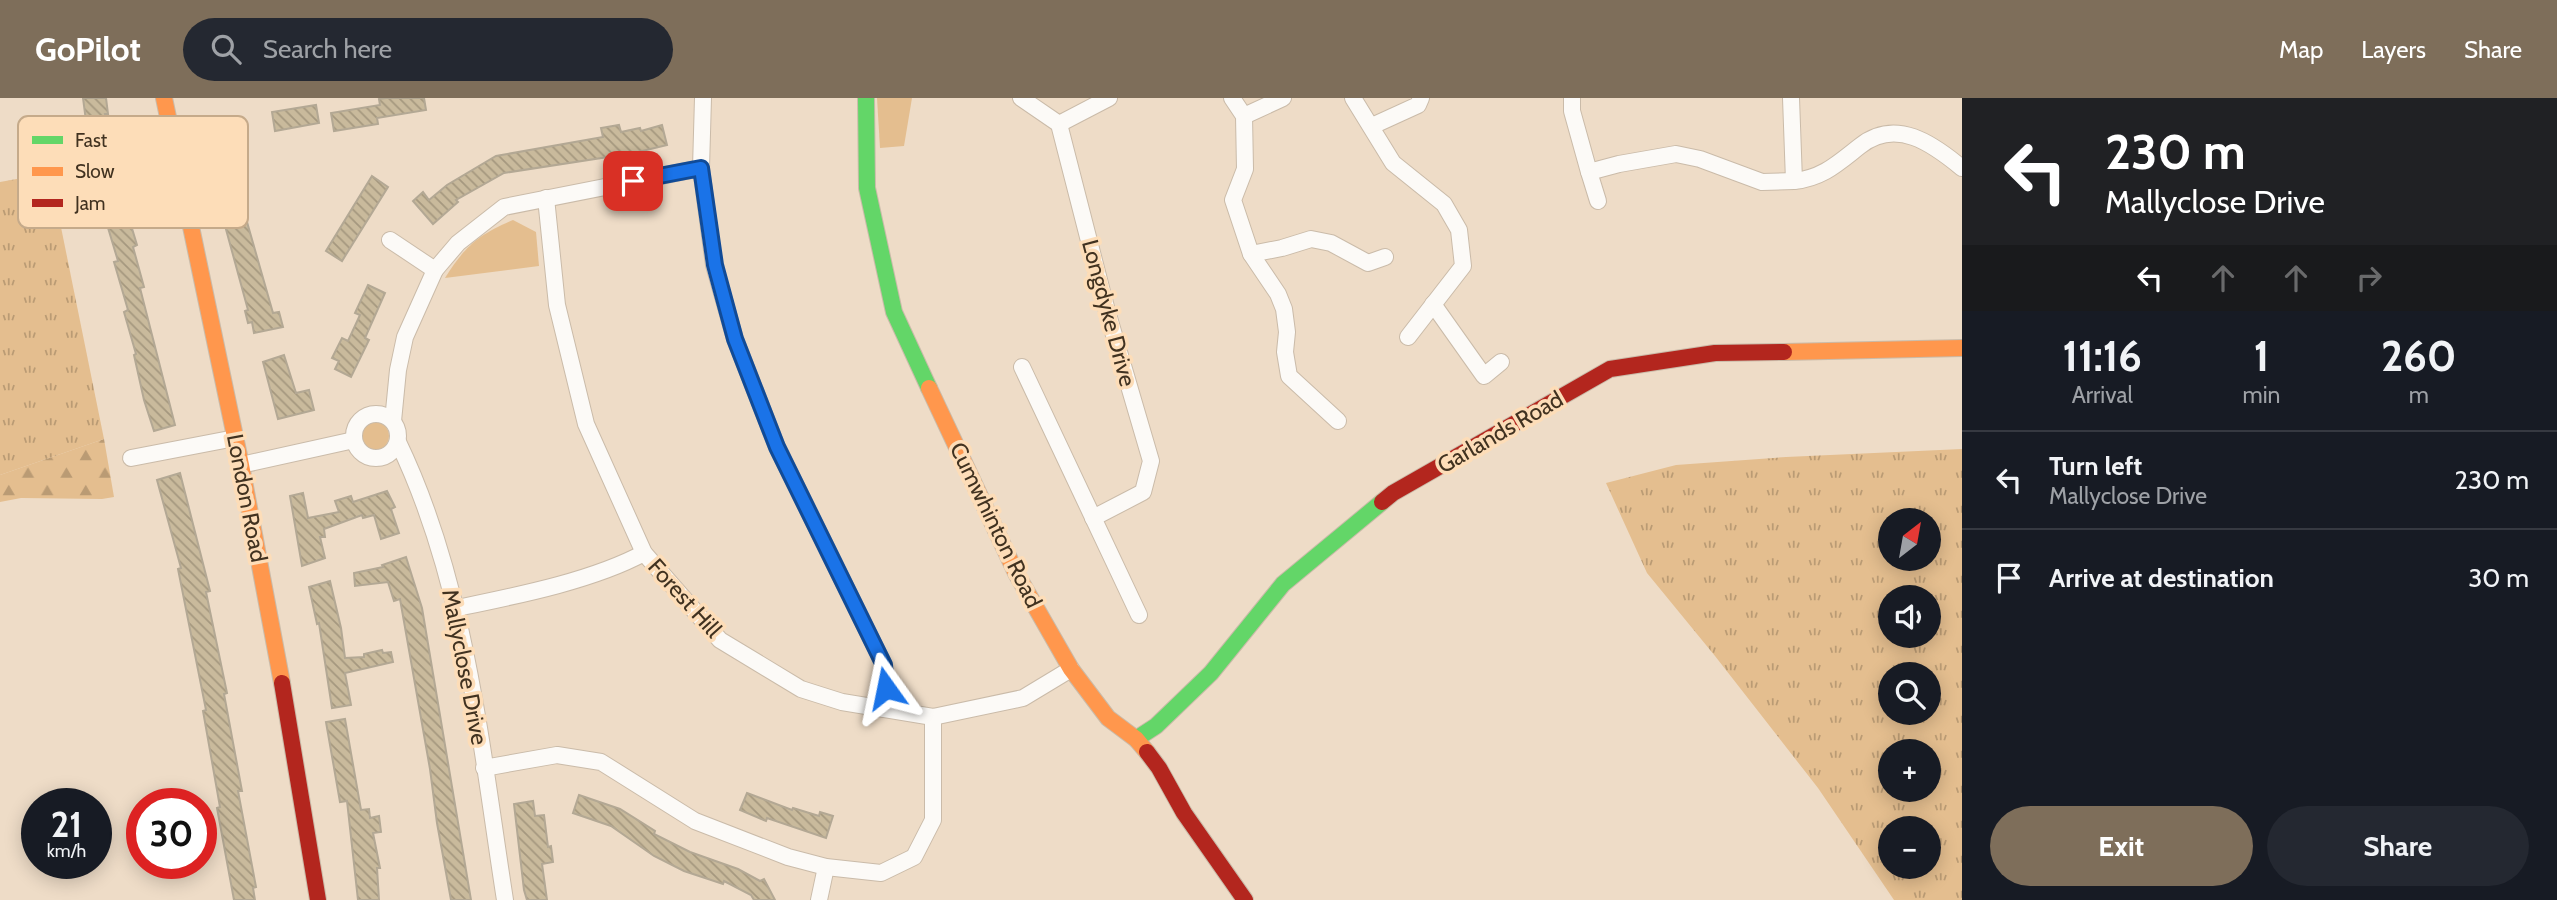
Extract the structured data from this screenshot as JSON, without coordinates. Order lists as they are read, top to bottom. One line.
{"streets":{"street":["Longdyke Drive","Garlands Road","London Road","Cumwhinton Road","Forest Hill","Mallyclose Drive"]},"crossings":[["Garlands Road","Cumwhinton Road"],["Cumwhinton Road","Forest Hill"],["Forest Hill","Mallyclose Drive"]],"legend":["Fast","Slow","Jam"],"north":"top right","page":{"header":"GoPilot","search":"Search here","nav":["Map","Layers","Share"],"turn":["230 m","Mallyclose Drive"],"eta":["11:16","Arrival","1","min","260","m"],"list":[{"name":"Turn left","note":"Mallyclose Drive","value":"230 m"},{"name":"Arrive at destination","value":"30 m"}],"map_buttons":["+","−"],"speed":"21 km/h","limit":"30","buttons":["Exit","Share"]}}
